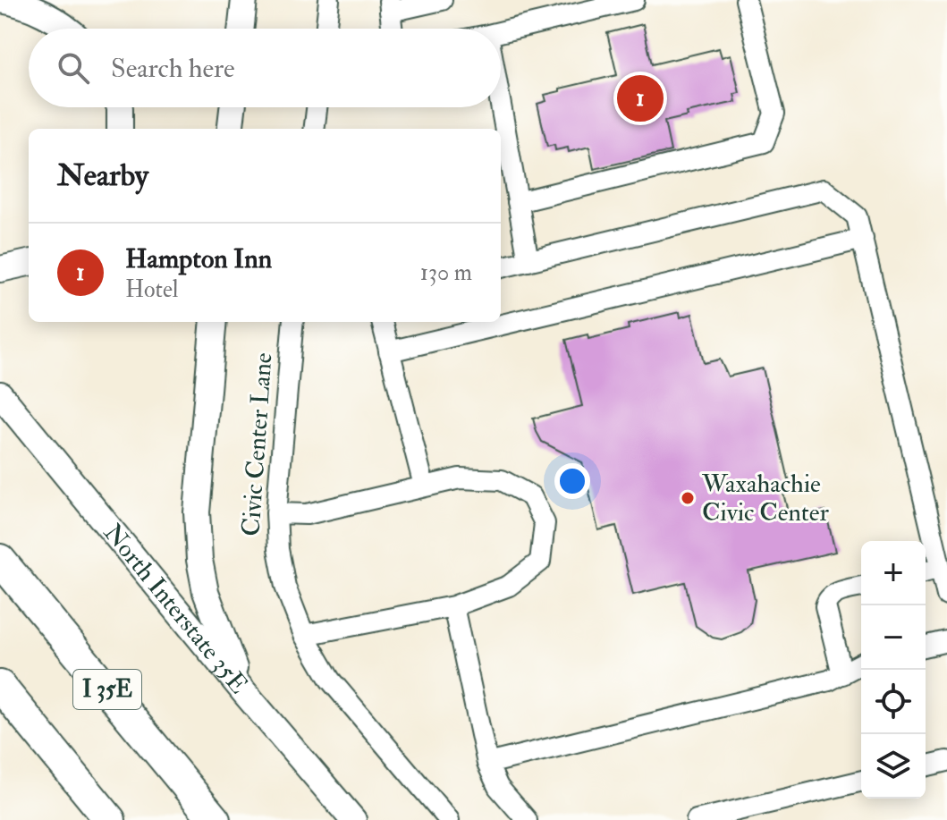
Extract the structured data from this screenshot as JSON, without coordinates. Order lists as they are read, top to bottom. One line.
{"streets":{"highway":["I 35E"],"main road":["North Interstate 35E"],"street":["Civic Center Lane"]},"places":["Waxahachie Civic Center"],"page":{"search":"Search here","pins":"1","heading":"Nearby","list":[{"mark":"1","name":"Hampton Inn","note":"Hotel","value":"130 m"}],"map_buttons":["+","−"]}}
